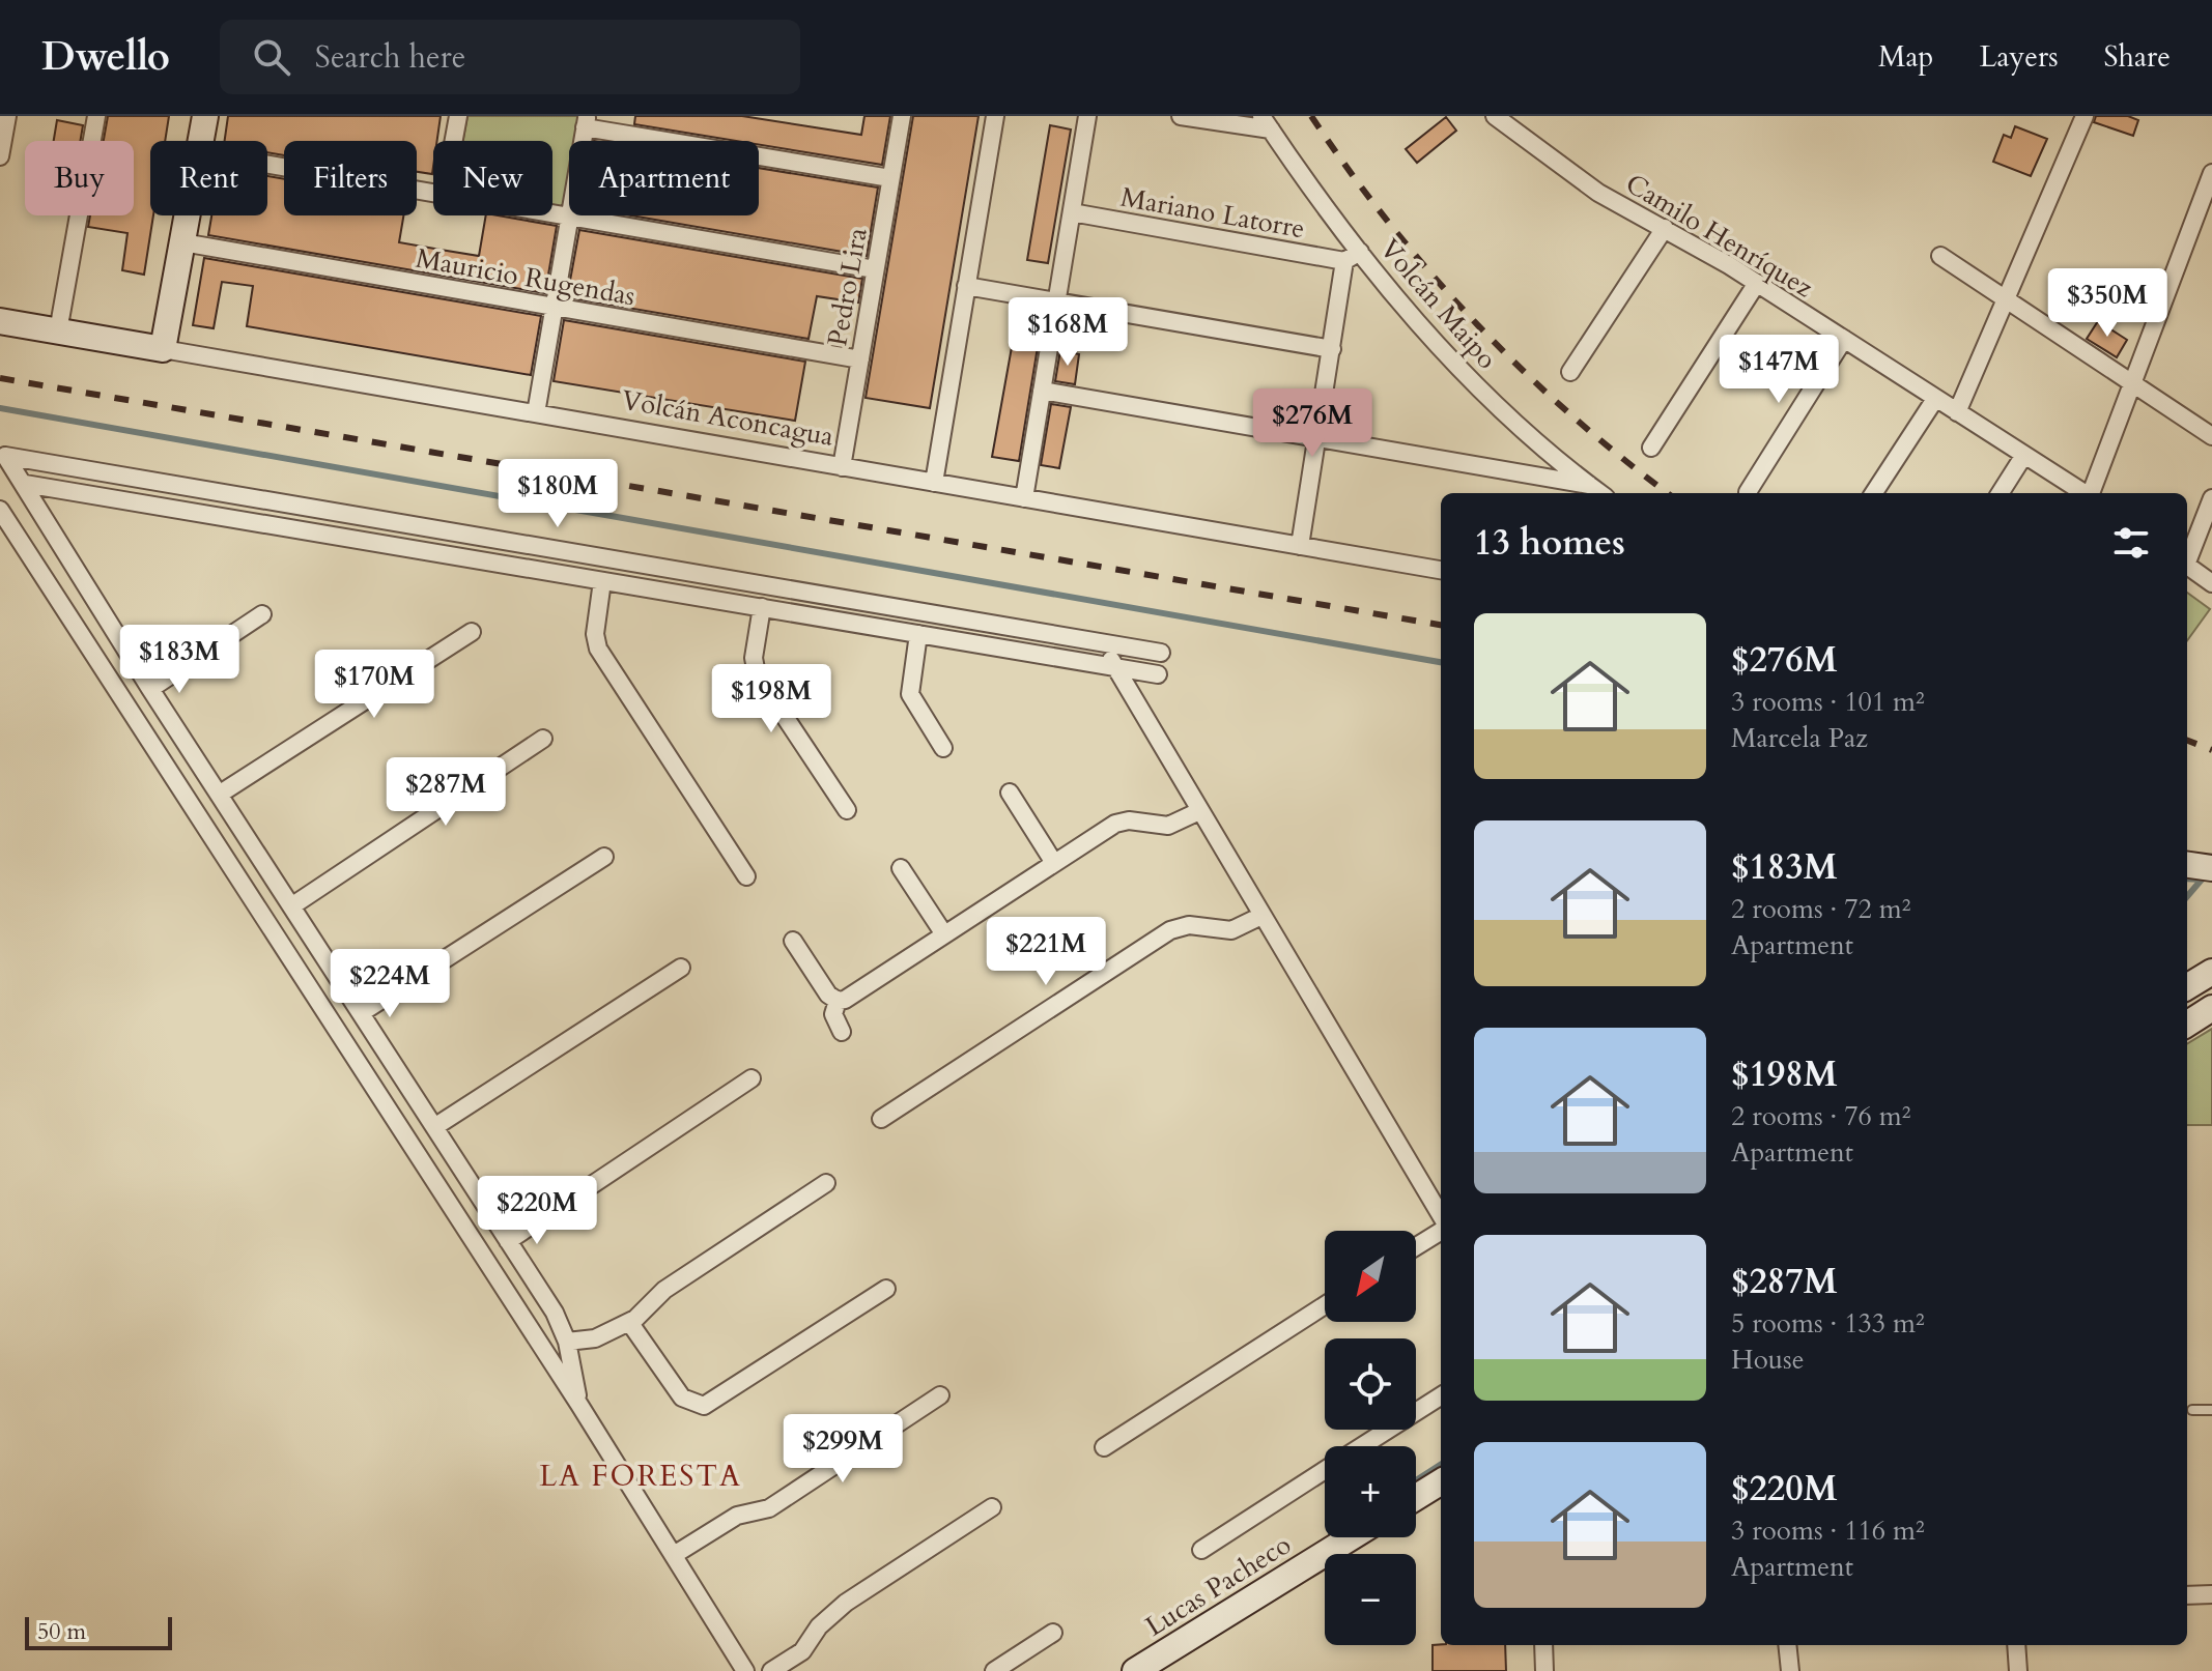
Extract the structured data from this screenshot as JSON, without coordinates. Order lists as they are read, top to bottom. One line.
{"streets":{"main road":["Volcán Aconcagua","Lucas Pacheco"],"street":["Mariano Latorre","Camilo Henríquez","Mauricio Rugendas","Pedro Lira","Volcán Maipo"]},"crossings":[["Mariano Latorre","Volcán Maipo"],["Mauricio Rugendas","Pedro Lira"],["Pedro Lira","Volcán Aconcagua"]],"districts":["LA FORESTA"],"scale_bar":"50 m","north":"bottom left","page":{"header":"Dwello","search":"Search here","nav":["Map","Layers","Share"],"chip":["Buy","Rent","Filters","New","Apartment"],"price":["$350M","$168M","$147M","$276M","$180M","$183M","$170M","$198M","$287M","$221M","$224M","$220M","$299M"],"heading":"13 homes","list":[{"name":"$276M","note":"3 rooms · 101 m² · Marcela Paz"},{"name":"$183M","note":"2 rooms · 72 m² · Apartment"},{"name":"$198M","note":"2 rooms · 76 m² · Apartment"},{"name":"$287M","note":"5 rooms · 133 m² · House"},{"name":"$220M","note":"3 rooms · 116 m² · Apartment"}],"map_buttons":["+","−"],"scale":"50 m"}}
